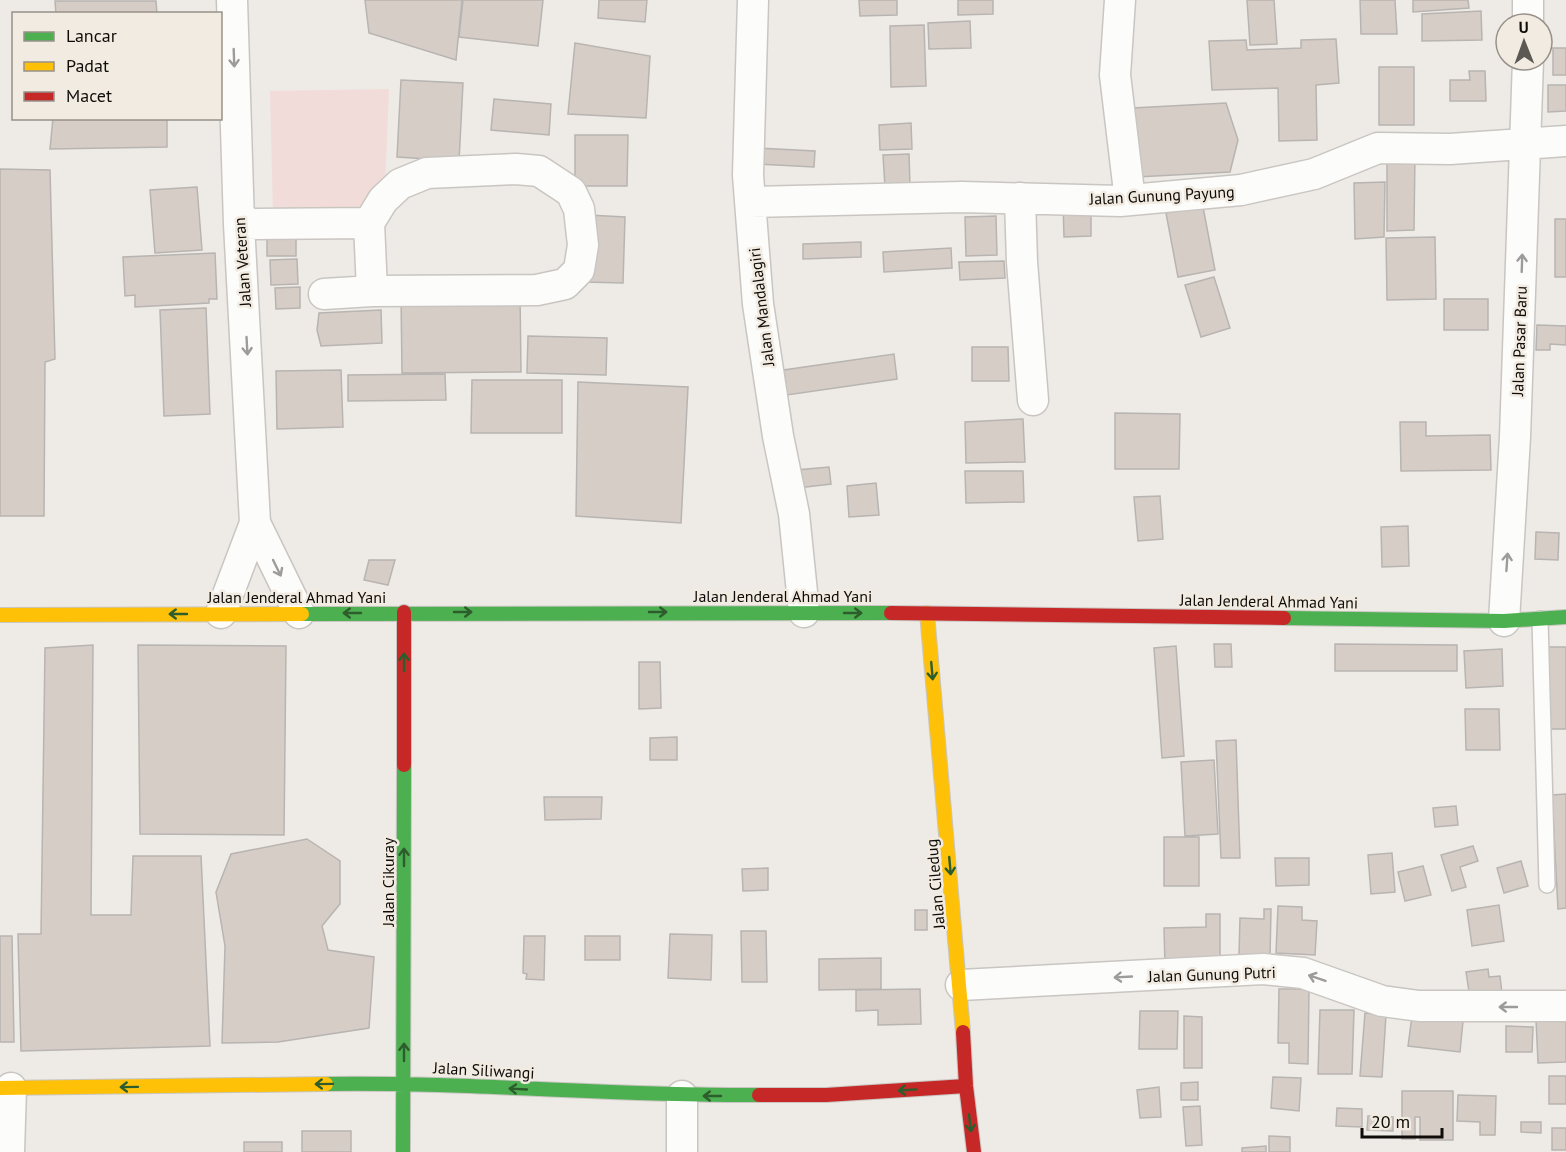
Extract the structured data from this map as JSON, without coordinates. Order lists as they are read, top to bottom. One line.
{"streets":{"street":["Jalan Gunung Payung","Jalan Veteran","Jalan Mandalagiri","Jalan Pasar Baru","Jalan Jenderal Ahmad Yani","Jalan Cikuray","Jalan Ciledug","Jalan Gunung Putri","Jalan Siliwangi"]},"crossings":[["Jalan Gunung Payung","Jalan Mandalagiri"],["Jalan Gunung Payung","Jalan Pasar Baru"],["Jalan Veteran","Jalan Jenderal Ahmad Yani"],["Jalan Mandalagiri","Jalan Jenderal Ahmad Yani"],["Jalan Pasar Baru","Jalan Jenderal Ahmad Yani"],["Jalan Jenderal Ahmad Yani","Jalan Cikuray"],["Jalan Jenderal Ahmad Yani","Jalan Ciledug"],["Jalan Cikuray","Jalan Siliwangi"],["Jalan Ciledug","Jalan Gunung Putri"],["Jalan Ciledug","Jalan Siliwangi"]],"one_way":["Jalan Veteran","Jalan Pasar Baru","Jalan Cikuray","Jalan Ciledug","Jalan Gunung Putri","Jalan Siliwangi"],"legend":["Lancar","Padat","Macet"],"scale_bar":"20 m","north":"top"}
